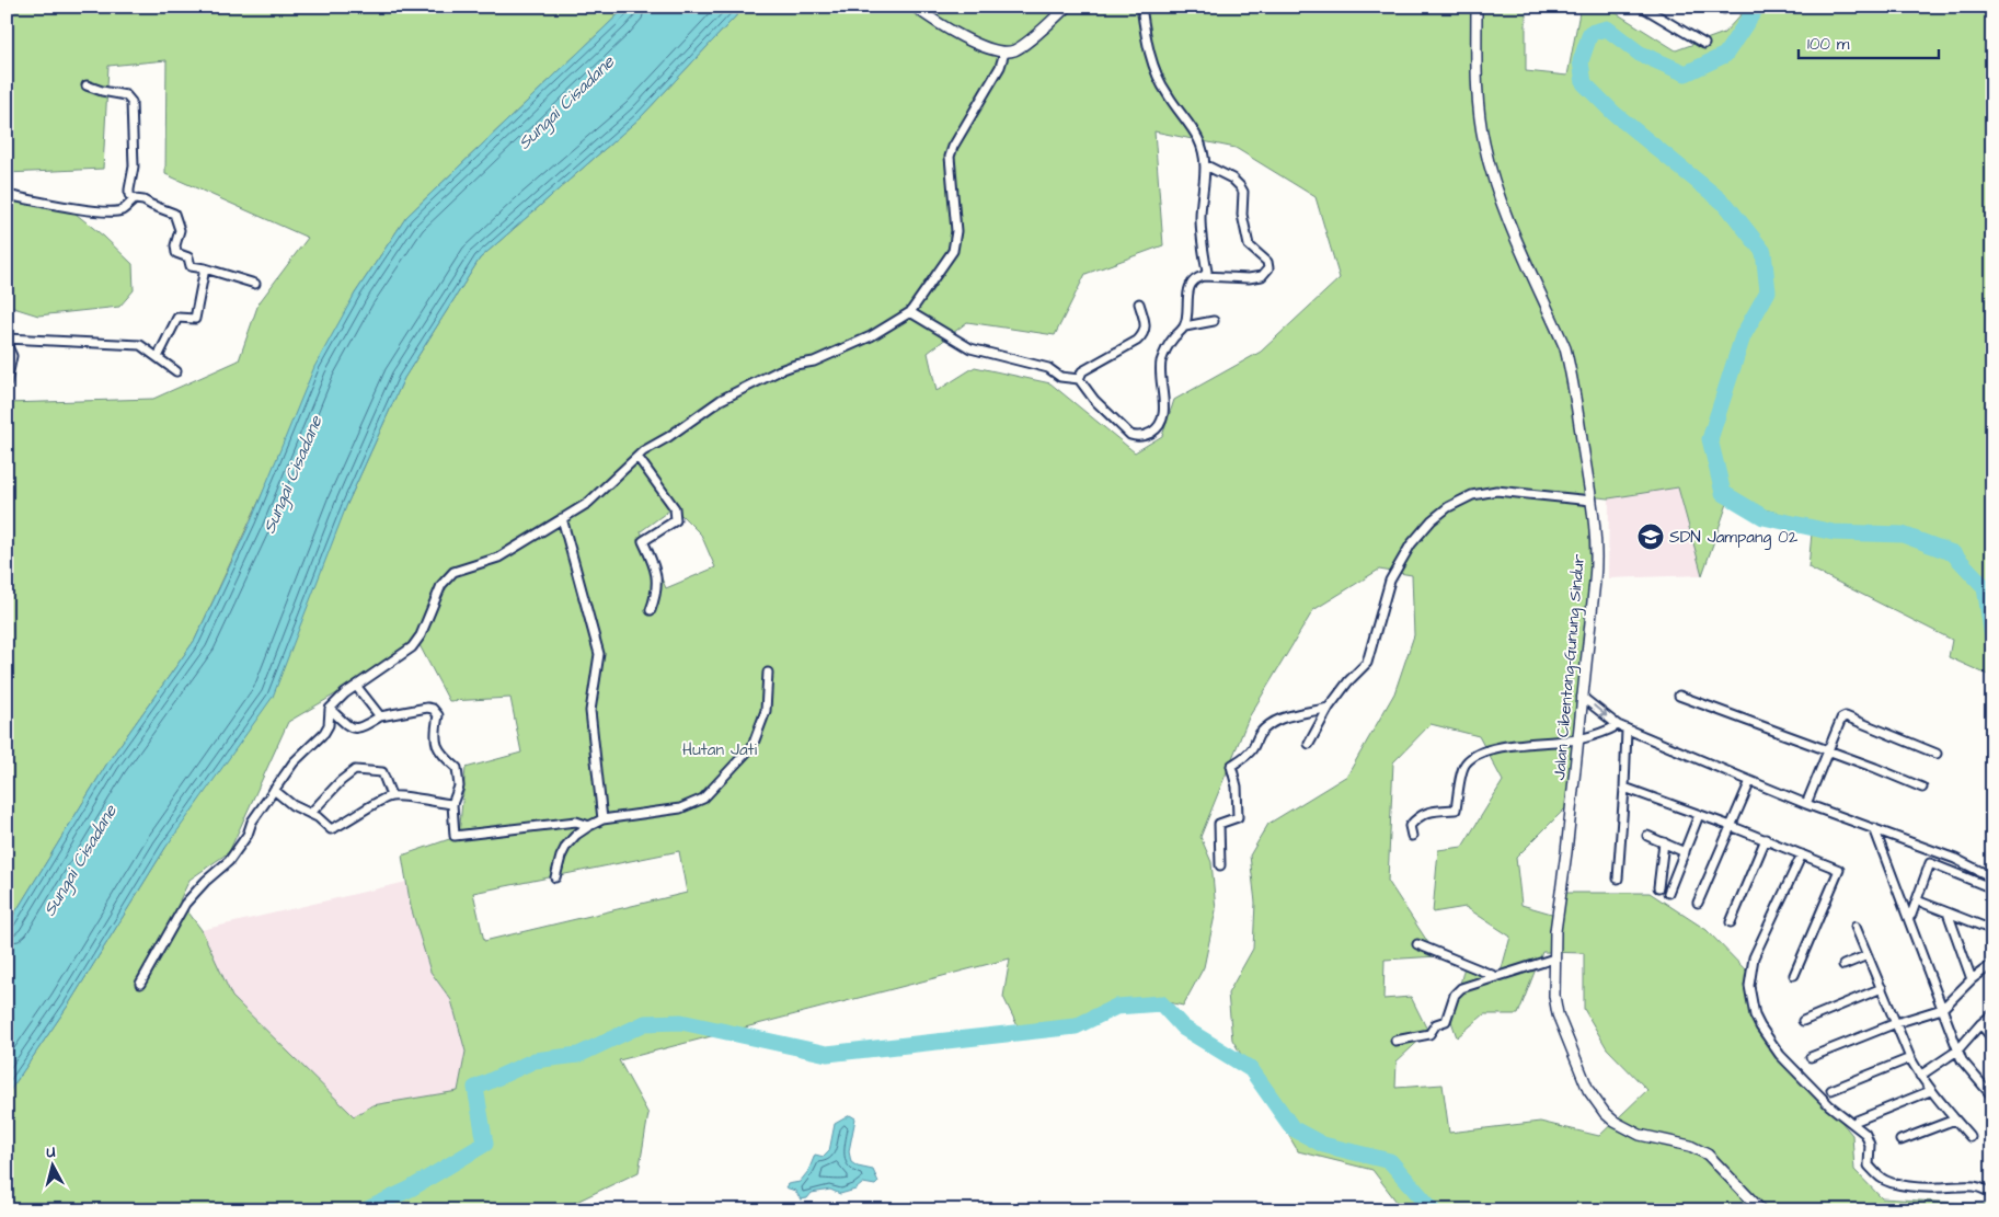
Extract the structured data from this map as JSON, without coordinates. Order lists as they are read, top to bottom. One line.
{"streets":{"street":["Jalan Cibentang–Gunung Sindur"]},"water":["Sungai Cisadane"],"parks":["Hutan Jati"],"places":{"school or university":["SDN Jampang 02"]},"scale_bar":"100 m","north":"top"}
